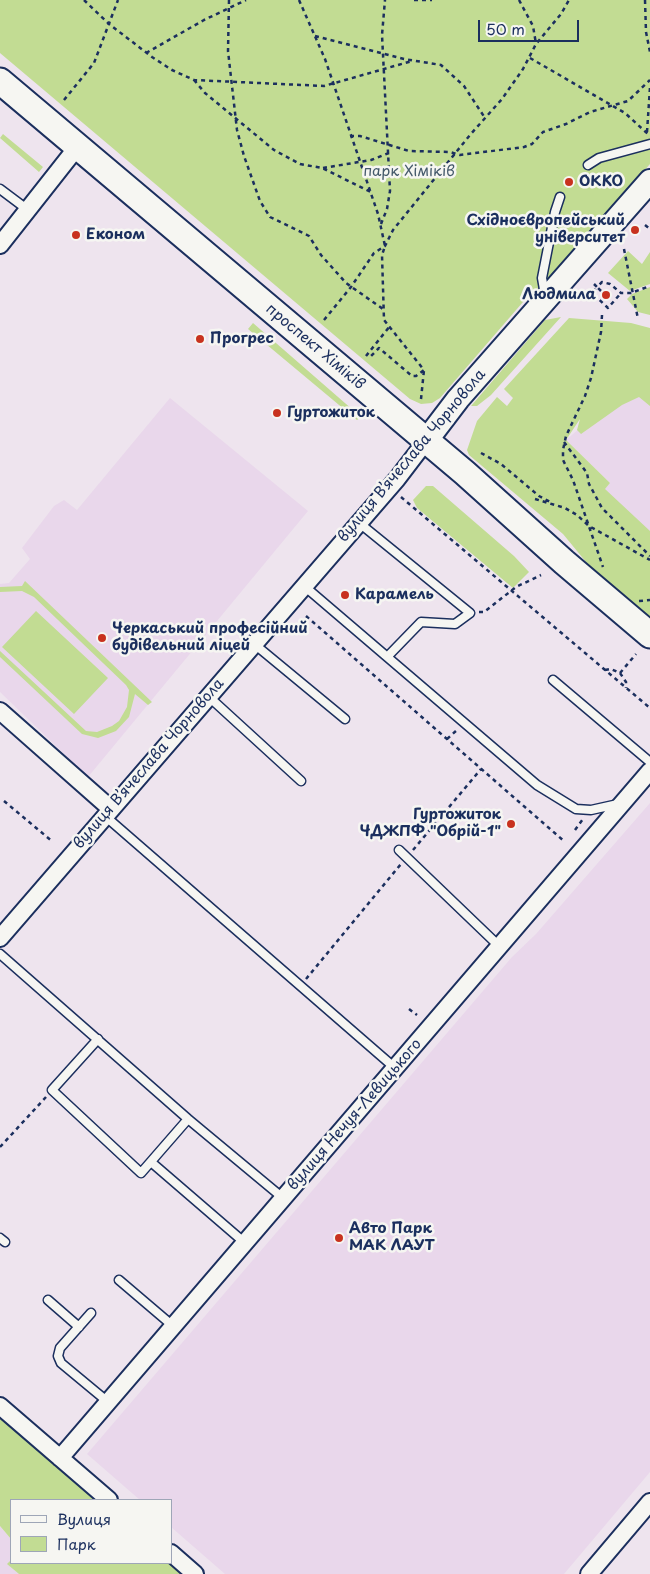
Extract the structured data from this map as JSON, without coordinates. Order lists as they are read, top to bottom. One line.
{"streets":{"main road":["проспект Хіміків","вулиця Вʼячеслава Чорновола"],"street":["вулиця Нечуя-Левицького"]},"crossings":[["проспект Хіміків","вулиця Вʼячеслава Чорновола"]],"parks":["парк Хіміків"],"places":["ОККО","Східноєвропейський університет","Економ","Людмила","Прогрес","Гуртожиток","Карамель","Черкаський професійний будівельний ліцей","Гуртожиток ЧДЖПФ \"Обрій-1\"","Авто Парк МАК ЛАУТ"],"legend":["Вулиця","Парк"],"scale_bar":"50 m"}
